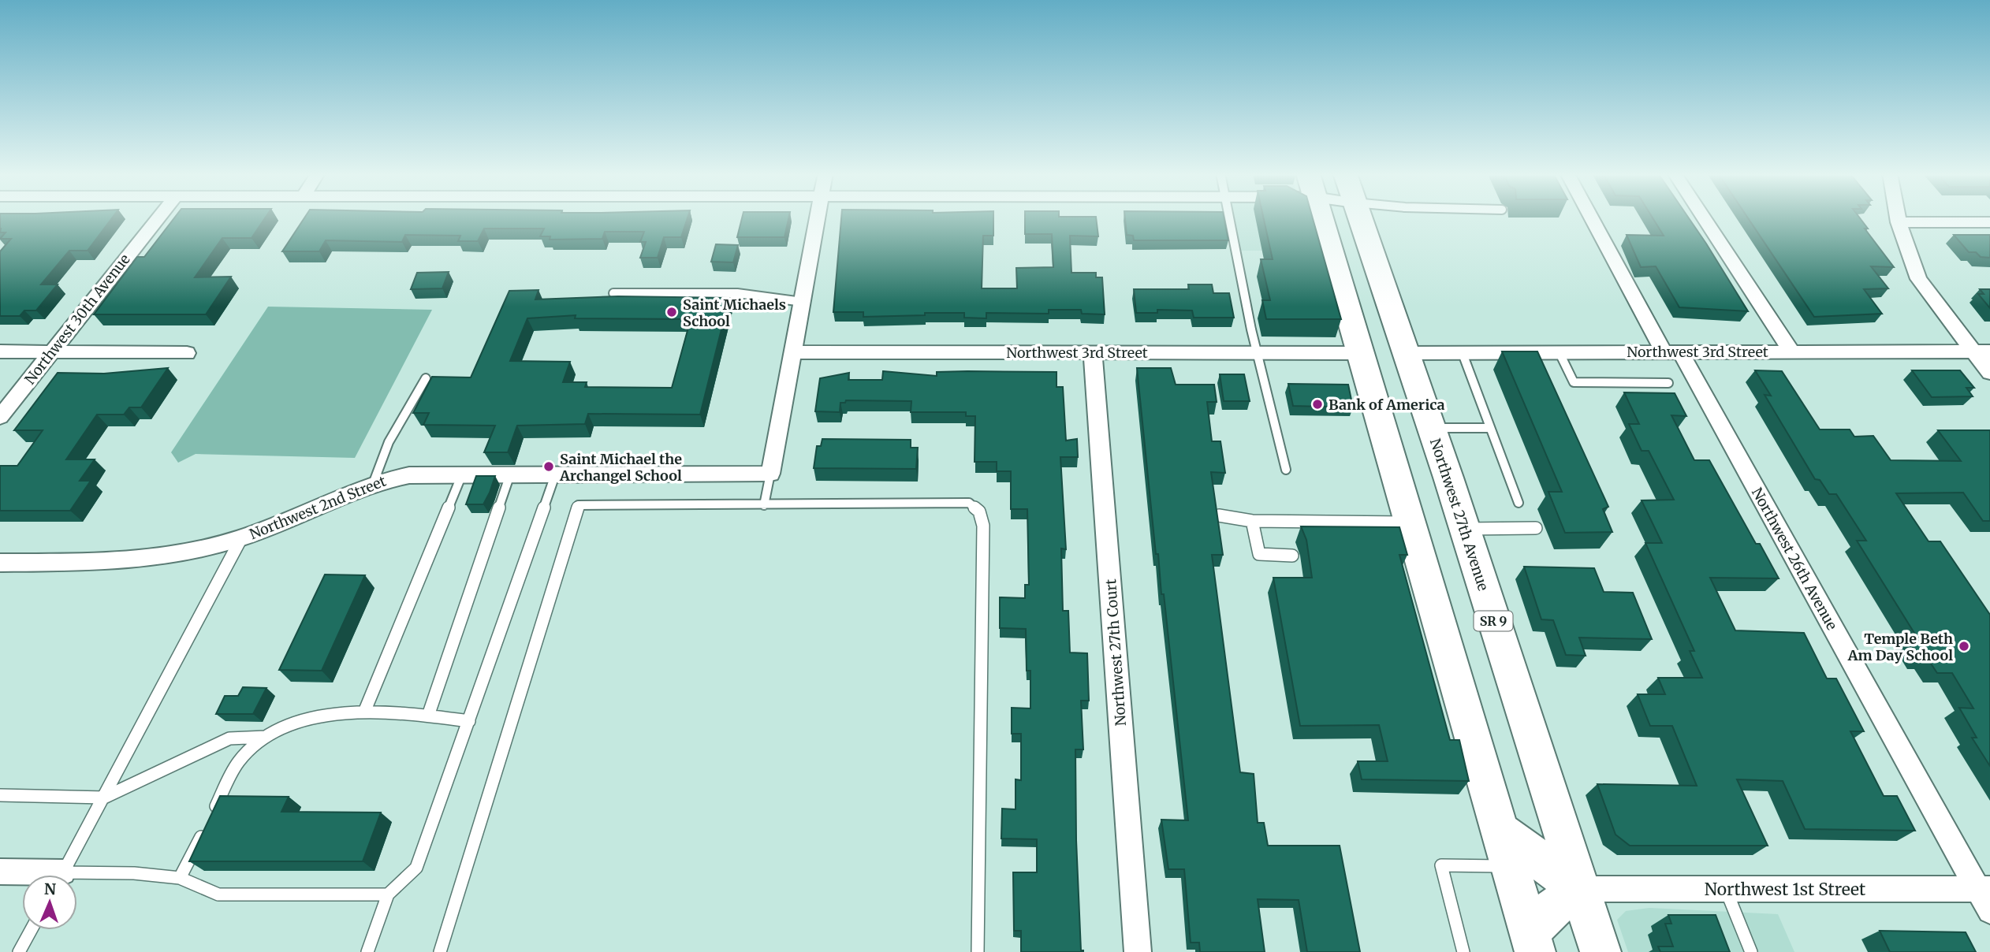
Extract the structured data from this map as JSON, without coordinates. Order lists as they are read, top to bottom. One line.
{"streets":{"highway":["Northwest 27th Avenue","SR 9"],"street":["Northwest 30th Avenue","Northwest 3rd Street","Northwest 2nd Street","Northwest 26th Avenue","Northwest 27th Court","Northwest 1st Street"]},"crossings":[["Northwest 3rd Street","Northwest 27th Avenue"],["Northwest 3rd Street","Northwest 26th Avenue"],["Northwest 3rd Street","Northwest 27th Court"],["Northwest 27th Avenue","Northwest 1st Street"],["Northwest 26th Avenue","Northwest 1st Street"]],"places":["Saint Michaels School","Bank of America","Saint Michael the Archangel School","Temple Beth Am Day School"],"north":"top"}
